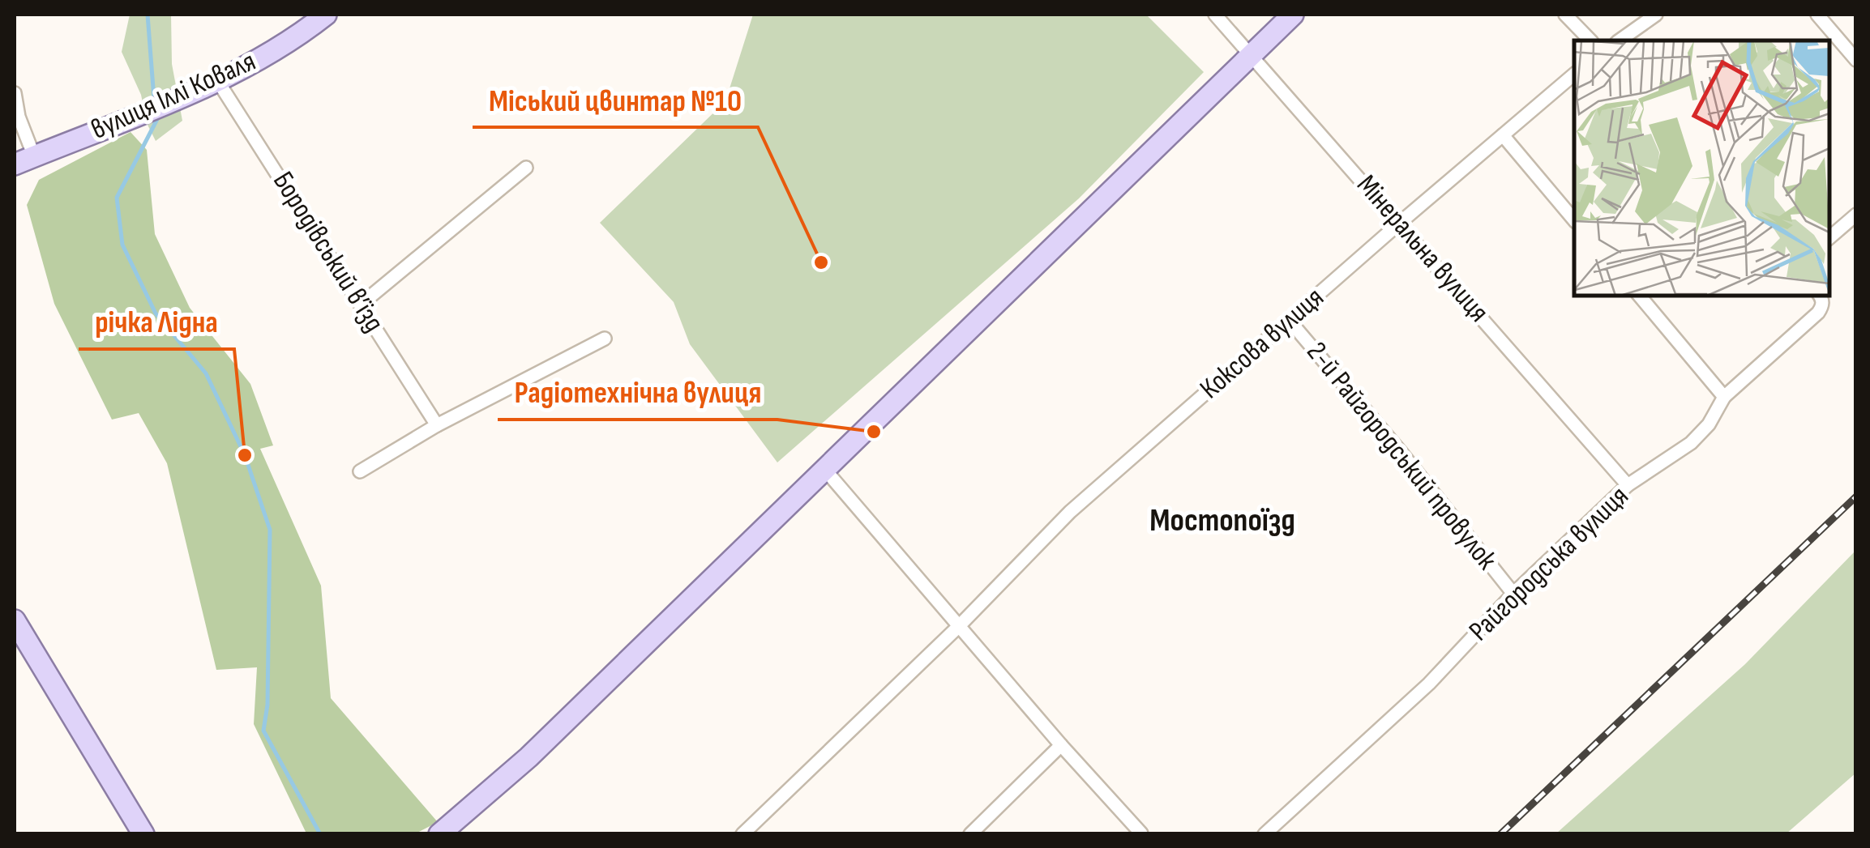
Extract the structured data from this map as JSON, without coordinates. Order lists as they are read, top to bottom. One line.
{"streets":{"main road":["вулиця Іллі Коваля"],"street":["Мінеральна вулиця","Бородівський в’їзд","Коксова вулиця","2-й Райгородський провулок","Райгородська вулиця"]},"crossings":[["вулиця Іллі Коваля","Бородівський в’їзд"],["Мінеральна вулиця","Коксова вулиця"],["Мінеральна вулиця","Райгородська вулиця"],["Коксова вулиця","2-й Райгородський провулок"],["2-й Райгородський провулок","Райгородська вулиця"]],"districts":["Мостопоїзд"],"places":["Міський цвинтар №10","Радіотехнічна вулиця","річка Лідна"]}
